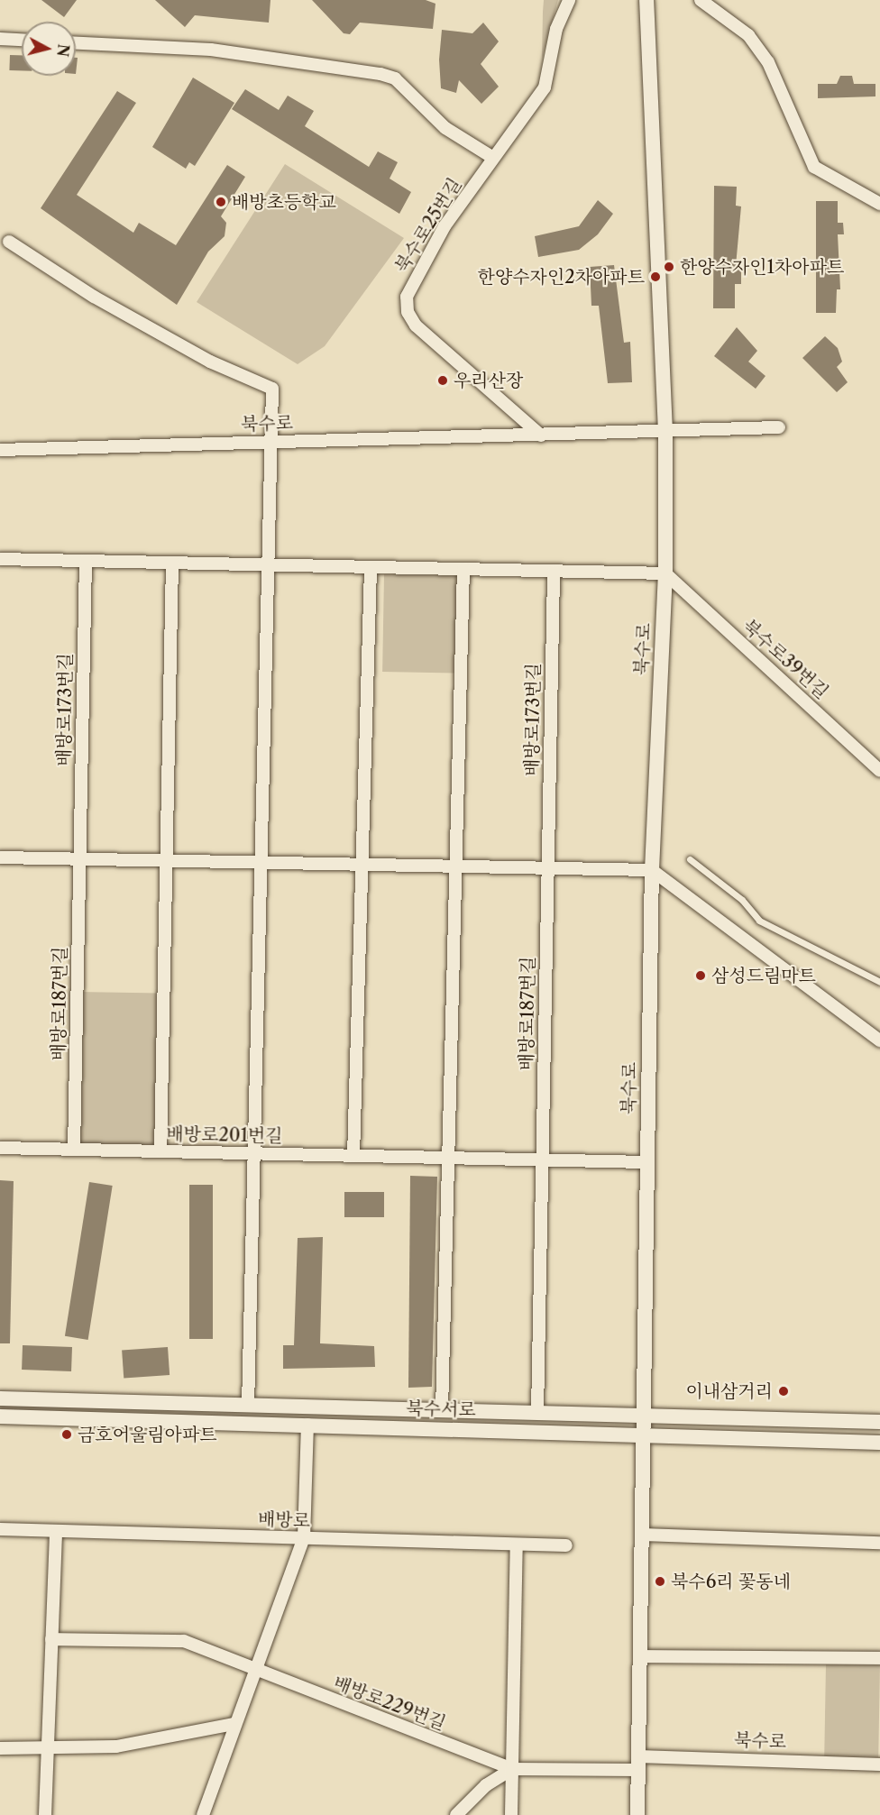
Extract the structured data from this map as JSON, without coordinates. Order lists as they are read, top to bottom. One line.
{"streets":{"street":["북수로25번길","북수로","북수로39번길","배방로173번길","배방로187번길","배방로201번길","북수서로","배방로","배방로229번길"]},"crossings":[["북수로25번길","북수로"],["북수로","북수로39번길"],["북수로","배방로201번길"],["북수로","북수서로"],["북수로","배방로229번길"],["배방로173번길","배방로187번길"],["배방로187번길","배방로201번길"]],"places":["배방초등학교","한양수자인1차아파트","한양수자인2차아파트","우리산장","삼성드림마트","이내삼거리","금호어울림아파트","북수6리 꽃동네"],"north":"right"}
